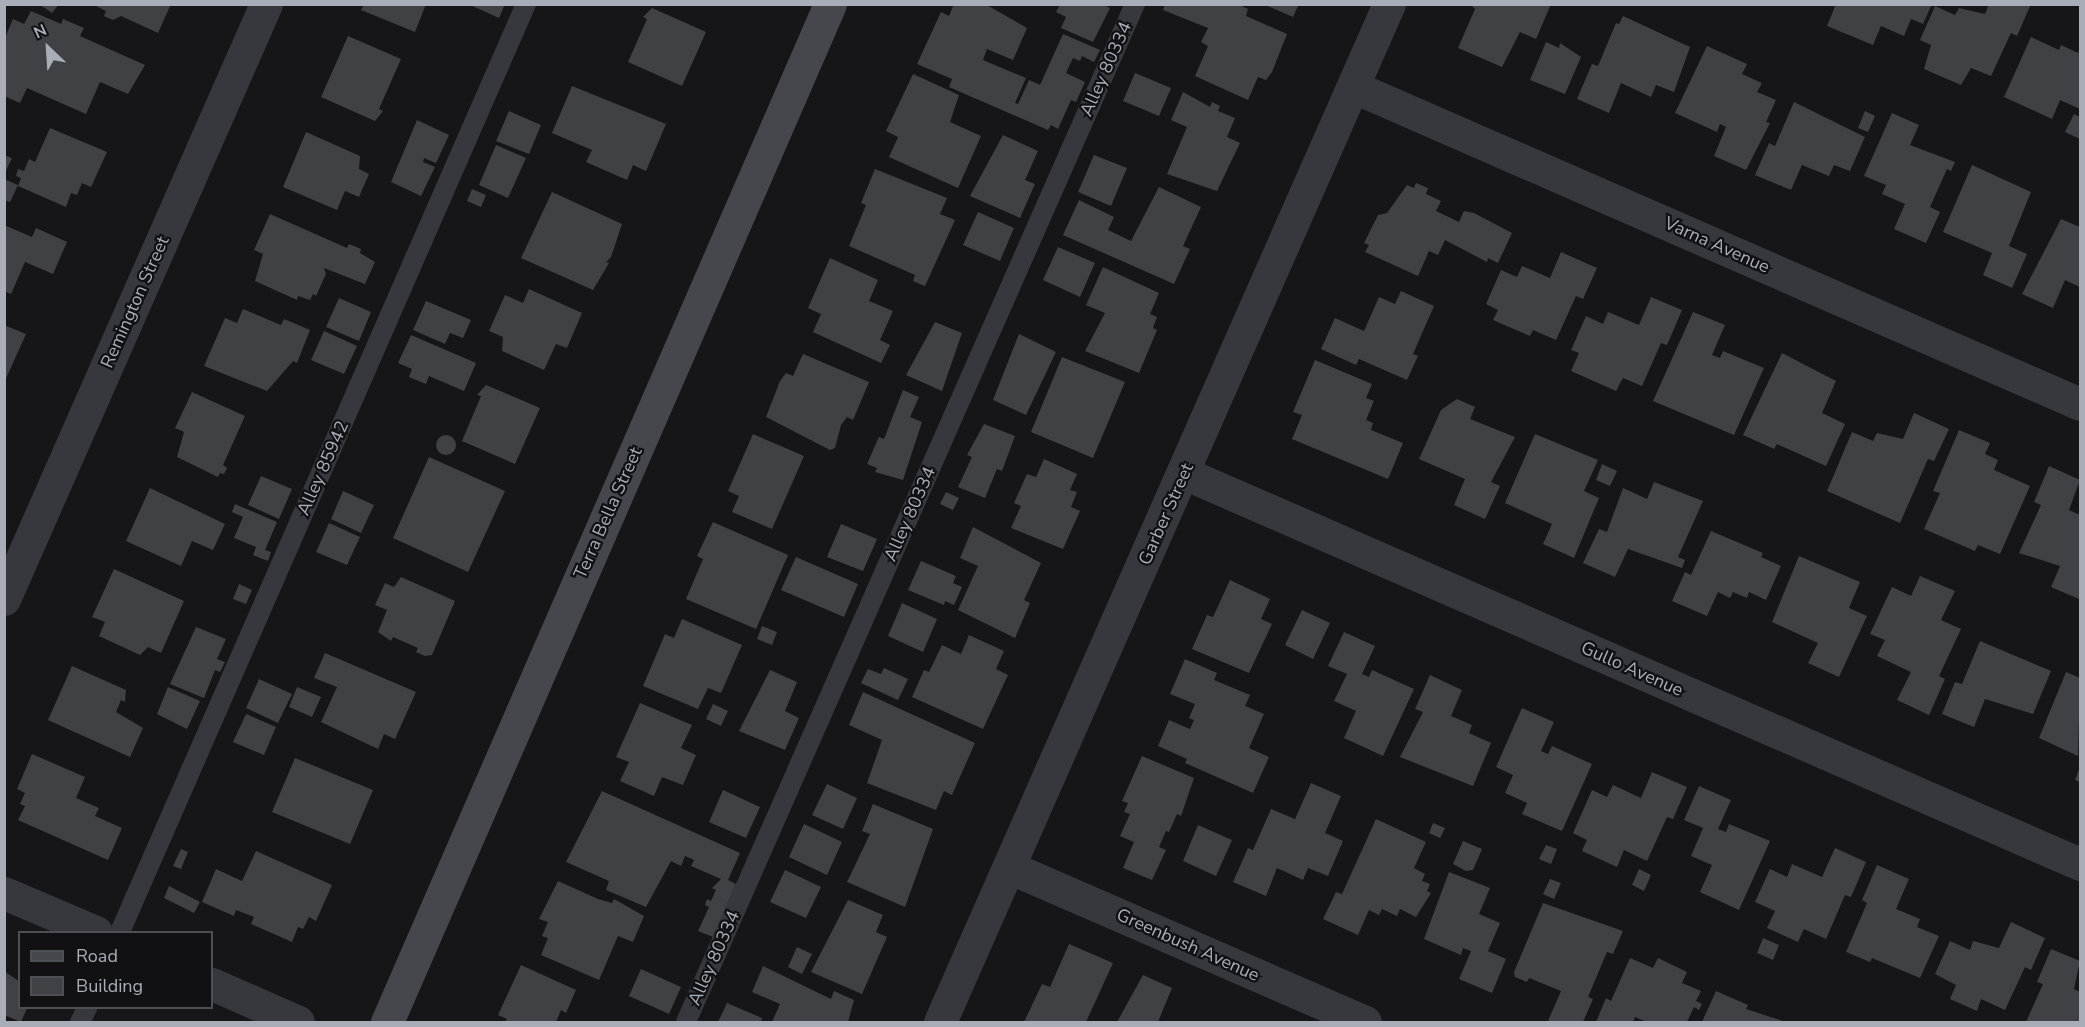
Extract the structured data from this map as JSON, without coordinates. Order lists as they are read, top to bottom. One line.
{"streets":{"main road":["Terra Bella Street"],"street":["Varna Avenue","Remington Street","Garber Street","Gullo Avenue","Greenbush Avenue"],"lane":["Alley 80334","Alley 85942"]},"crossings":[["Varna Avenue","Garber Street"],["Garber Street","Gullo Avenue"],["Garber Street","Greenbush Avenue"]],"legend":["Road","Building"],"north":"top left"}
